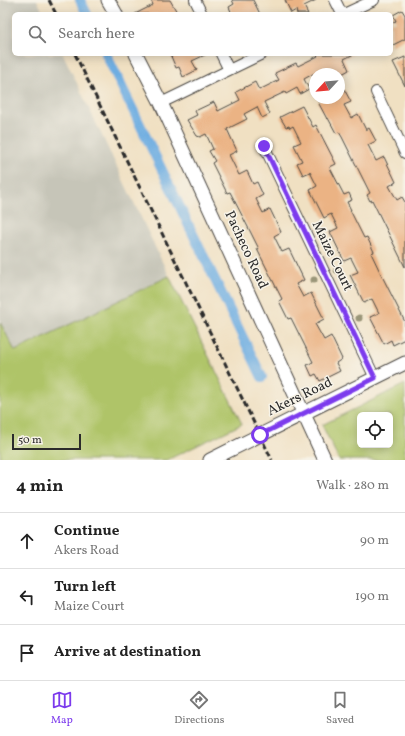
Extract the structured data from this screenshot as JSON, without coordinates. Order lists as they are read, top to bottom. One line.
{"streets":{"street":["Pacheco Road","Maize Court","Akers Road"]},"crossings":[["Pacheco Road","Akers Road"],["Maize Court","Akers Road"]],"scale_bar":"50 m","north":"bottom left","page":{"search":"Search here","scale":"50 m","heading":["4 min","Walk · 280 m"],"list":[["Continue","Akers Road","90 m"],["Turn left","Maize Court","190 m"],"Arrive at destination"],"nav":["Map","Directions","Saved"]}}
